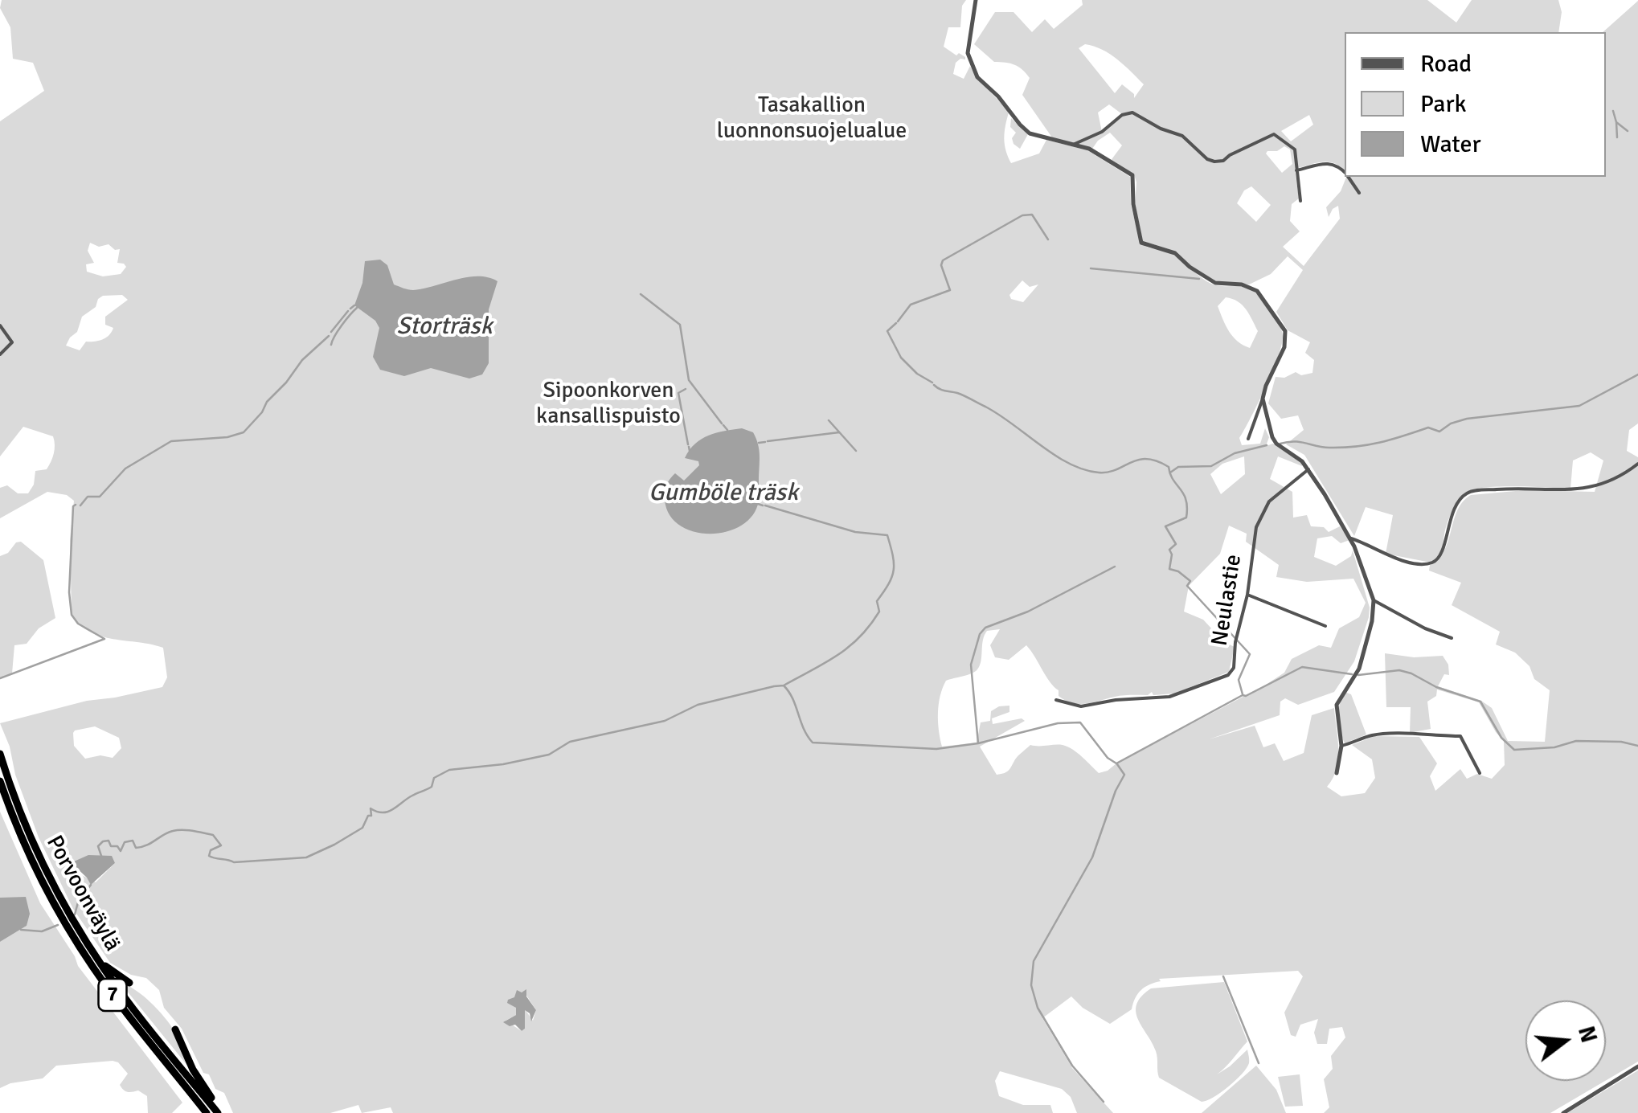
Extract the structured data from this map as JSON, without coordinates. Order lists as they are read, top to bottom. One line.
{"streets":{"highway":["Porvoonväylä","7"],"street":["Neulastie"]},"water":["Storträsk","Gumböle träsk"],"parks":["Tasakallion luonnonsuojelualue","Sipoonkorven kansallispuisto"],"legend":["Road","Park","Water"],"north":"right"}
